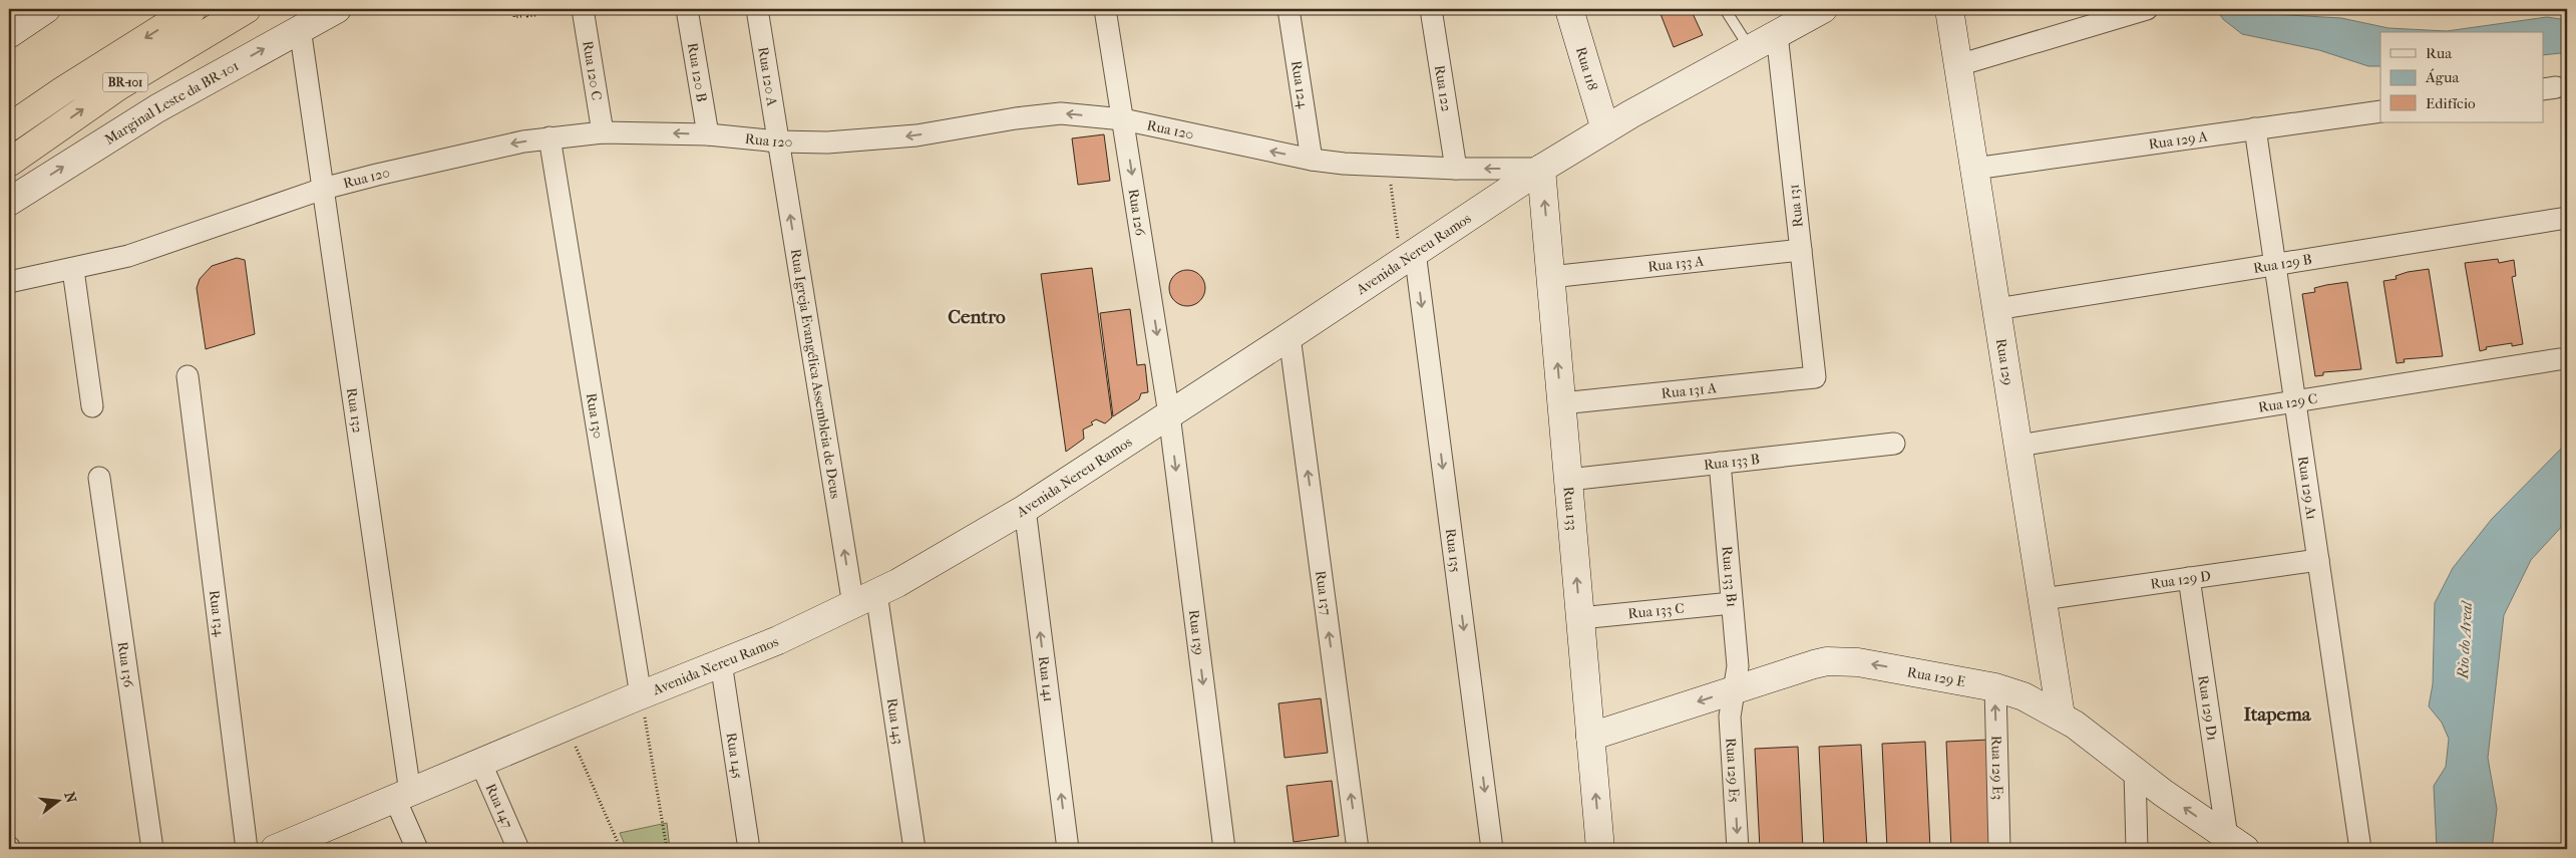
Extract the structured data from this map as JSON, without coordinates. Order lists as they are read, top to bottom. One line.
{"streets":{"highway":["BR-101"],"main road":["Rua 118","Marginal Leste da BR-101","Avenida Nereu Ramos","Rua 129","Rua 133","Rua 129 E"],"street":["Rua 120 C","Rua 120 B","Rua 120 A","Rua 124","Rua 122","Rua 120","Rua 129 A","Rua 131","Rua 126","Rua 133 A","Rua 129 B","Rua Igreja Evangélica Assembleia de Deus","Rua 131 A","Rua 129 C","Rua 132","Rua 130","Rua 133 B","Rua 129 A1","Rua 135","Rua 133 B1","Rua 129 D","Rua 137","Rua 133 C","Rua 134","Rua 139","Rua 136","Rua 141","Rua 129 D1","Rua 143","Rua 145","Rua 129 E3","Rua 129 E5","Rua 147"]},"crossings":[["Rua 118","Avenida Nereu Ramos"],["Rua 120 C","Rua 120"],["Rua 120 B","Rua 120"],["Rua 120 A","Rua 120"],["Rua 120 A","Rua Igreja Evangélica Assembleia de Deus"],["Rua 124","Rua 120"],["Rua 122","Rua 120"],["Marginal Leste da BR-101","Rua 132"],["Rua 120","Rua 126"],["Rua 120","Avenida Nereu Ramos"],["Rua 120","Rua Igreja Evangélica Assembleia de Deus"],["Rua 120","Rua 132"],["Rua 120","Rua 130"],["Rua 120","Rua 133"],["Rua 129 A","Rua 129"],["Rua 129 A","Rua 129 A1"],["Rua 131","Avenida Nereu Ramos"],["Rua 131","Rua 133 A"],["Rua 131","Rua 131 A"],["Rua 126","Avenida Nereu Ramos"],["Rua 126","Rua 139"],["Avenida Nereu Ramos","Rua Igreja Evangélica Assembleia de Deus"],["Avenida Nereu Ramos","Rua 132"],["Avenida Nereu Ramos","Rua 130"],["Avenida Nereu Ramos","Rua 133"],["Avenida Nereu Ramos","Rua 135"],["Avenida Nereu Ramos","Rua 137"],["Avenida Nereu Ramos","Rua 139"],["Avenida Nereu Ramos","Rua 141"],["Avenida Nereu Ramos","Rua 143"],["Avenida Nereu Ramos","Rua 145"],["Avenida Nereu Ramos","Rua 147"],["Rua 133 A","Rua 133"],["Rua 129 B","Rua 129"],["Rua 129 B","Rua 129 A1"],["Rua 129","Rua 129 C"],["Rua 129","Rua 129 D"],["Rua 129","Rua 129 E"],["Rua Igreja Evangélica Assembleia de Deus","Rua 143"],["Rua 131 A","Rua 133"],["Rua 129 C","Rua 129 A1"],["Rua 133 B","Rua 133"],["Rua 133 B","Rua 133 B1"],["Rua 129 A1","Rua 129 D"],["Rua 133","Rua 133 C"],["Rua 133","Rua 129 E"],["Rua 133 B1","Rua 133 C"],["Rua 133 B1","Rua 129 E"],["Rua 133 B1","Rua 129 E5"],["Rua 129 D","Rua 129 D1"],["Rua 129 E","Rua 129 D1"],["Rua 129 E","Rua 129 E3"],["Rua 129 E","Rua 129 E5"]],"one_way":["Marginal Leste da BR-101","Rua 120","Rua 126","Rua Igreja Evangélica Assembleia de Deus","Rua 133","Rua 135","Rua 137","Rua 139","Rua 129 E","Rua 141","Rua 129 E5"],"districts":["Centro","Itapema"],"water":["Rio do Areal"],"legend":["Rua","Água","Edifício"],"north":"right"}
